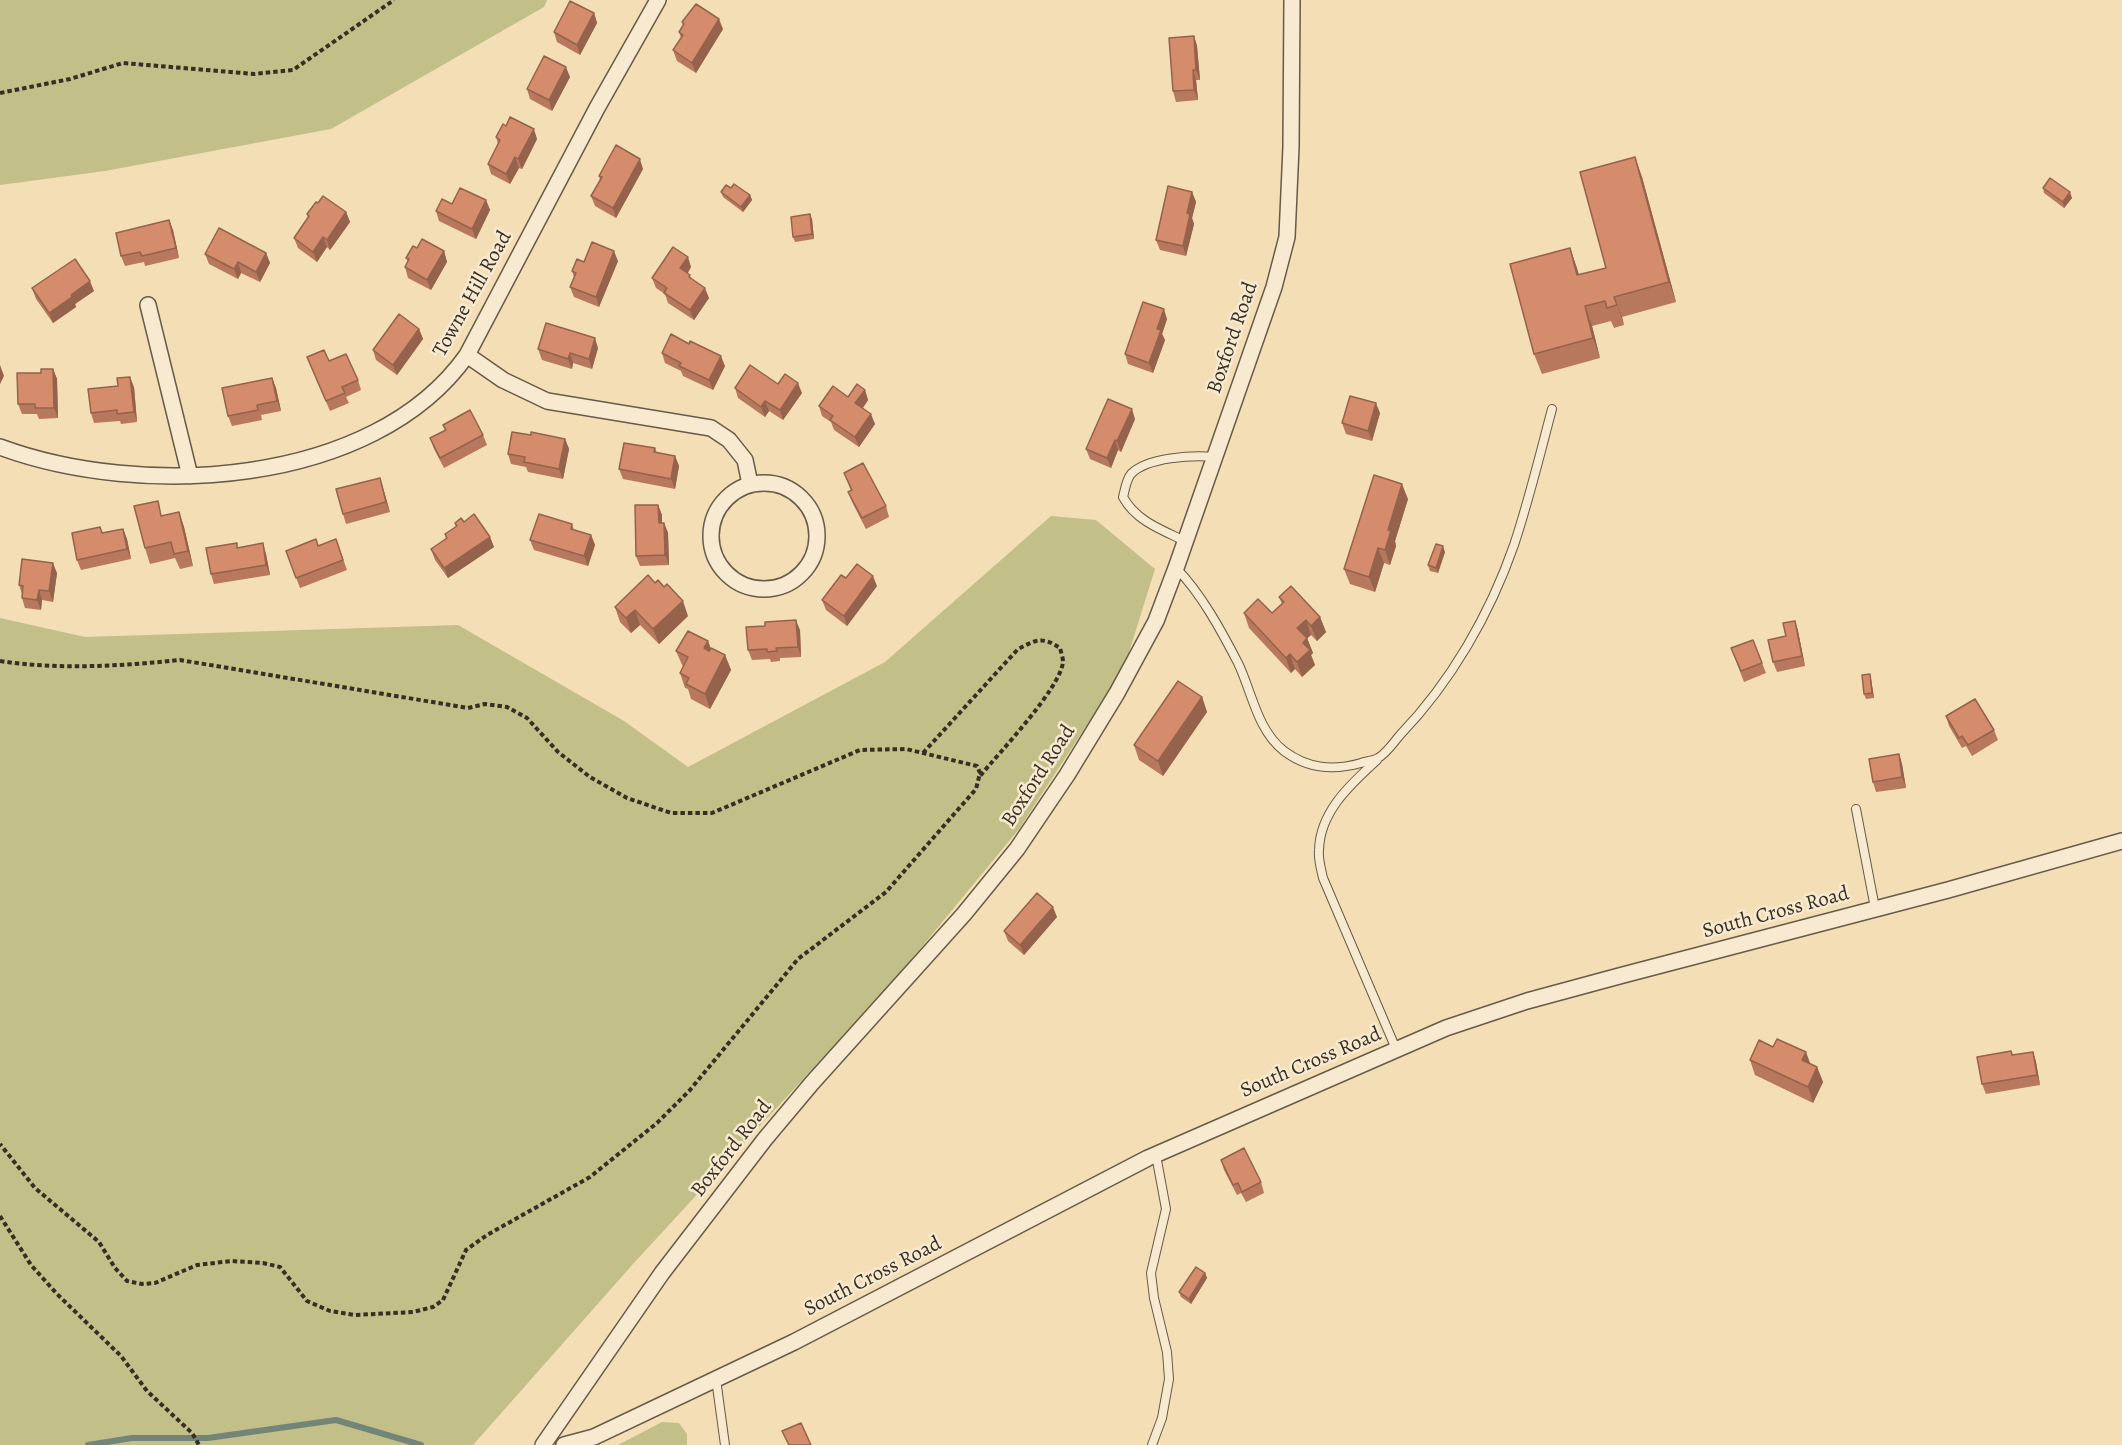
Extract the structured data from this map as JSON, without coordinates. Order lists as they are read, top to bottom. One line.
{"streets":{"street":["Towne Hill Road","Boxford Road","South Cross Road"]}}
